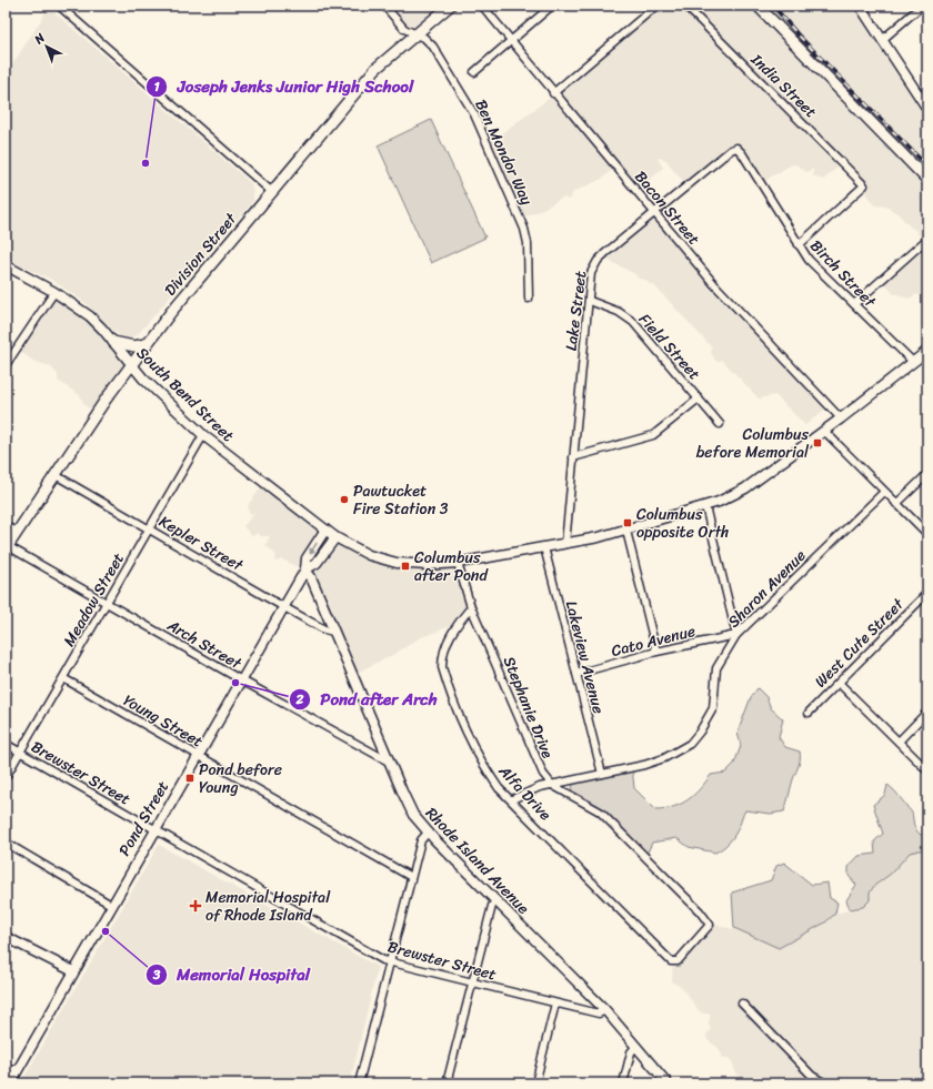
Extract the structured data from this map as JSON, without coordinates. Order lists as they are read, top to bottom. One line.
{"streets":{"main road":["Division Street"],"street":["India Street","Ben Mondor Way","Bacon Street","Birch Street","Lake Street","Field Street","South Bend Street","Kepler Street","Sharon Avenue","Meadow Street","Cato Avenue","West Cute Street","Arch Street","Lakeview Avenue","Stephanie Drive","Young Street","Brewster Street","Alfa Drive","Pond Street","Rhode Island Avenue"]},"crossings":[["India Street","Birch Street"],["Ben Mondor Way","Division Street"],["Bacon Street","Lake Street"],["Bacon Street","South Bend Street"],["Division Street","South Bend Street"],["Division Street","Kepler Street"],["Division Street","Arch Street"],["Birch Street","Lake Street"],["Birch Street","South Bend Street"],["Lake Street","Field Street"],["Lake Street","South Bend Street"],["South Bend Street","Meadow Street"],["South Bend Street","Lakeview Avenue"],["South Bend Street","Stephanie Drive"],["South Bend Street","Pond Street"],["Kepler Street","Meadow Street"],["Kepler Street","Pond Street"],["Kepler Street","Rhode Island Avenue"],["Sharon Avenue","Cato Avenue"],["Sharon Avenue","Lakeview Avenue"],["Sharon Avenue","Stephanie Drive"],["Sharon Avenue","Alfa Drive"],["Meadow Street","Arch Street"],["Meadow Street","Young Street"],["Meadow Street","Brewster Street"],["Cato Avenue","Lakeview Avenue"],["Arch Street","Pond Street"],["Arch Street","Rhode Island Avenue"],["Stephanie Drive","Alfa Drive"],["Young Street","Pond Street"],["Brewster Street","Pond Street"],["Brewster Street","Rhode Island Avenue"],["Pond Street","Rhode Island Avenue"]],"places":{"other":["Joseph Jenks Junior High School","Pawtucket Fire Station 3","Pond after Arch","Memorial Hospital"],"transit":["Columbus before Memorial","Columbus opposite Orth","Columbus after Pond","Pond before Young"],"health":["Memorial Hospital of Rhode Island"]},"north":"top left"}
